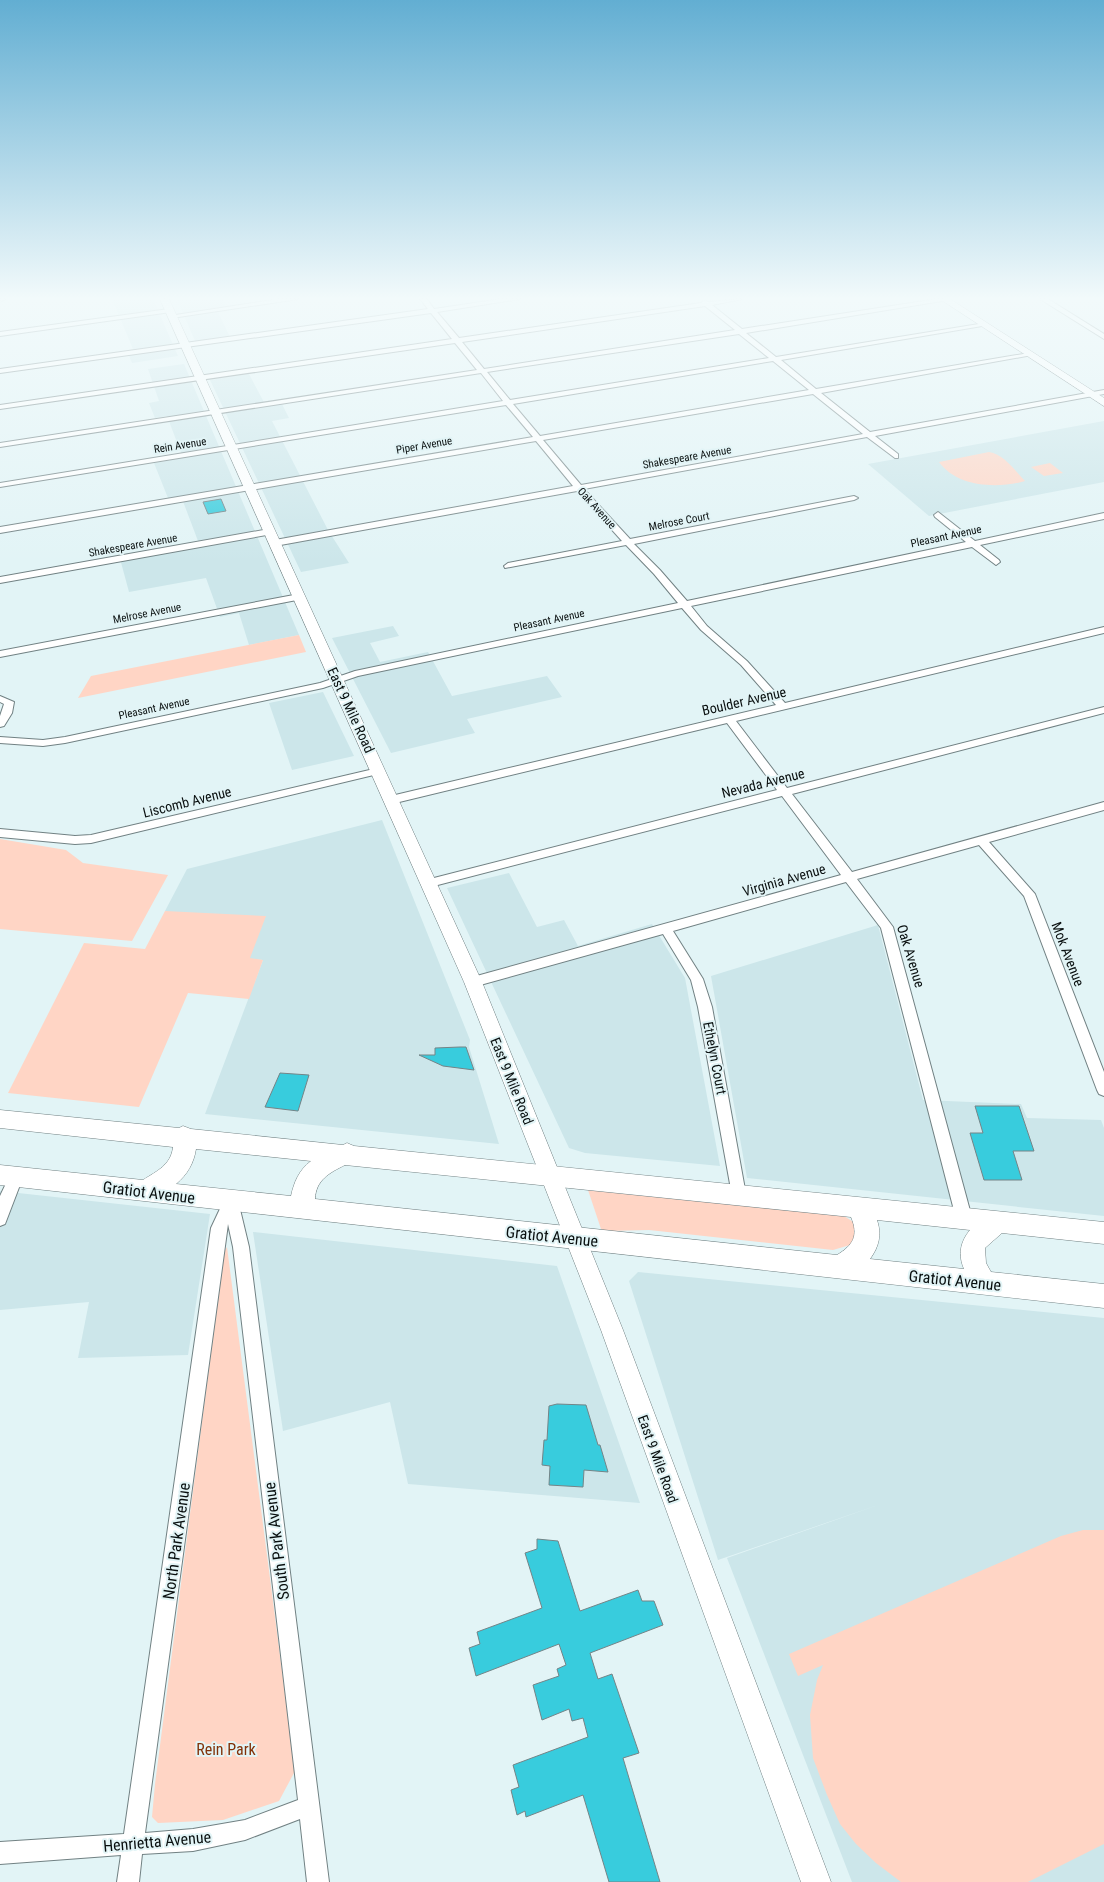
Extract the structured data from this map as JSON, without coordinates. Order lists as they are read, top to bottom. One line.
{"streets":{"main road":["East 9 Mile Road","Gratiot Avenue"],"street":["Rein Avenue","Piper Avenue","Shakespeare Avenue","Oak Avenue","Melrose Court","Pleasant Avenue","Melrose Avenue","Boulder Avenue","Nevada Avenue","Liscomb Avenue","Virginia Avenue","Mok Avenue","Ethelyn Court","North Park Avenue","South Park Avenue","Henrietta Avenue"]},"crossings":[["Rein Avenue","Oak Avenue"],["Rein Avenue","East 9 Mile Road"],["Piper Avenue","Oak Avenue"],["Piper Avenue","East 9 Mile Road"],["Shakespeare Avenue","Oak Avenue"],["Shakespeare Avenue","East 9 Mile Road"],["Oak Avenue","Melrose Court"],["Oak Avenue","Pleasant Avenue"],["Oak Avenue","Boulder Avenue"],["Oak Avenue","Nevada Avenue"],["Oak Avenue","Virginia Avenue"],["Pleasant Avenue","East 9 Mile Road"],["Melrose Avenue","East 9 Mile Road"],["Boulder Avenue","East 9 Mile Road"],["East 9 Mile Road","Nevada Avenue"],["East 9 Mile Road","Liscomb Avenue"],["East 9 Mile Road","Virginia Avenue"],["East 9 Mile Road","Gratiot Avenue"],["Virginia Avenue","Mok Avenue"],["Virginia Avenue","Ethelyn Court"],["Gratiot Avenue","North Park Avenue"],["Gratiot Avenue","South Park Avenue"],["North Park Avenue","South Park Avenue"],["North Park Avenue","Henrietta Avenue"],["South Park Avenue","Henrietta Avenue"]],"parks":["Rein Park"]}
